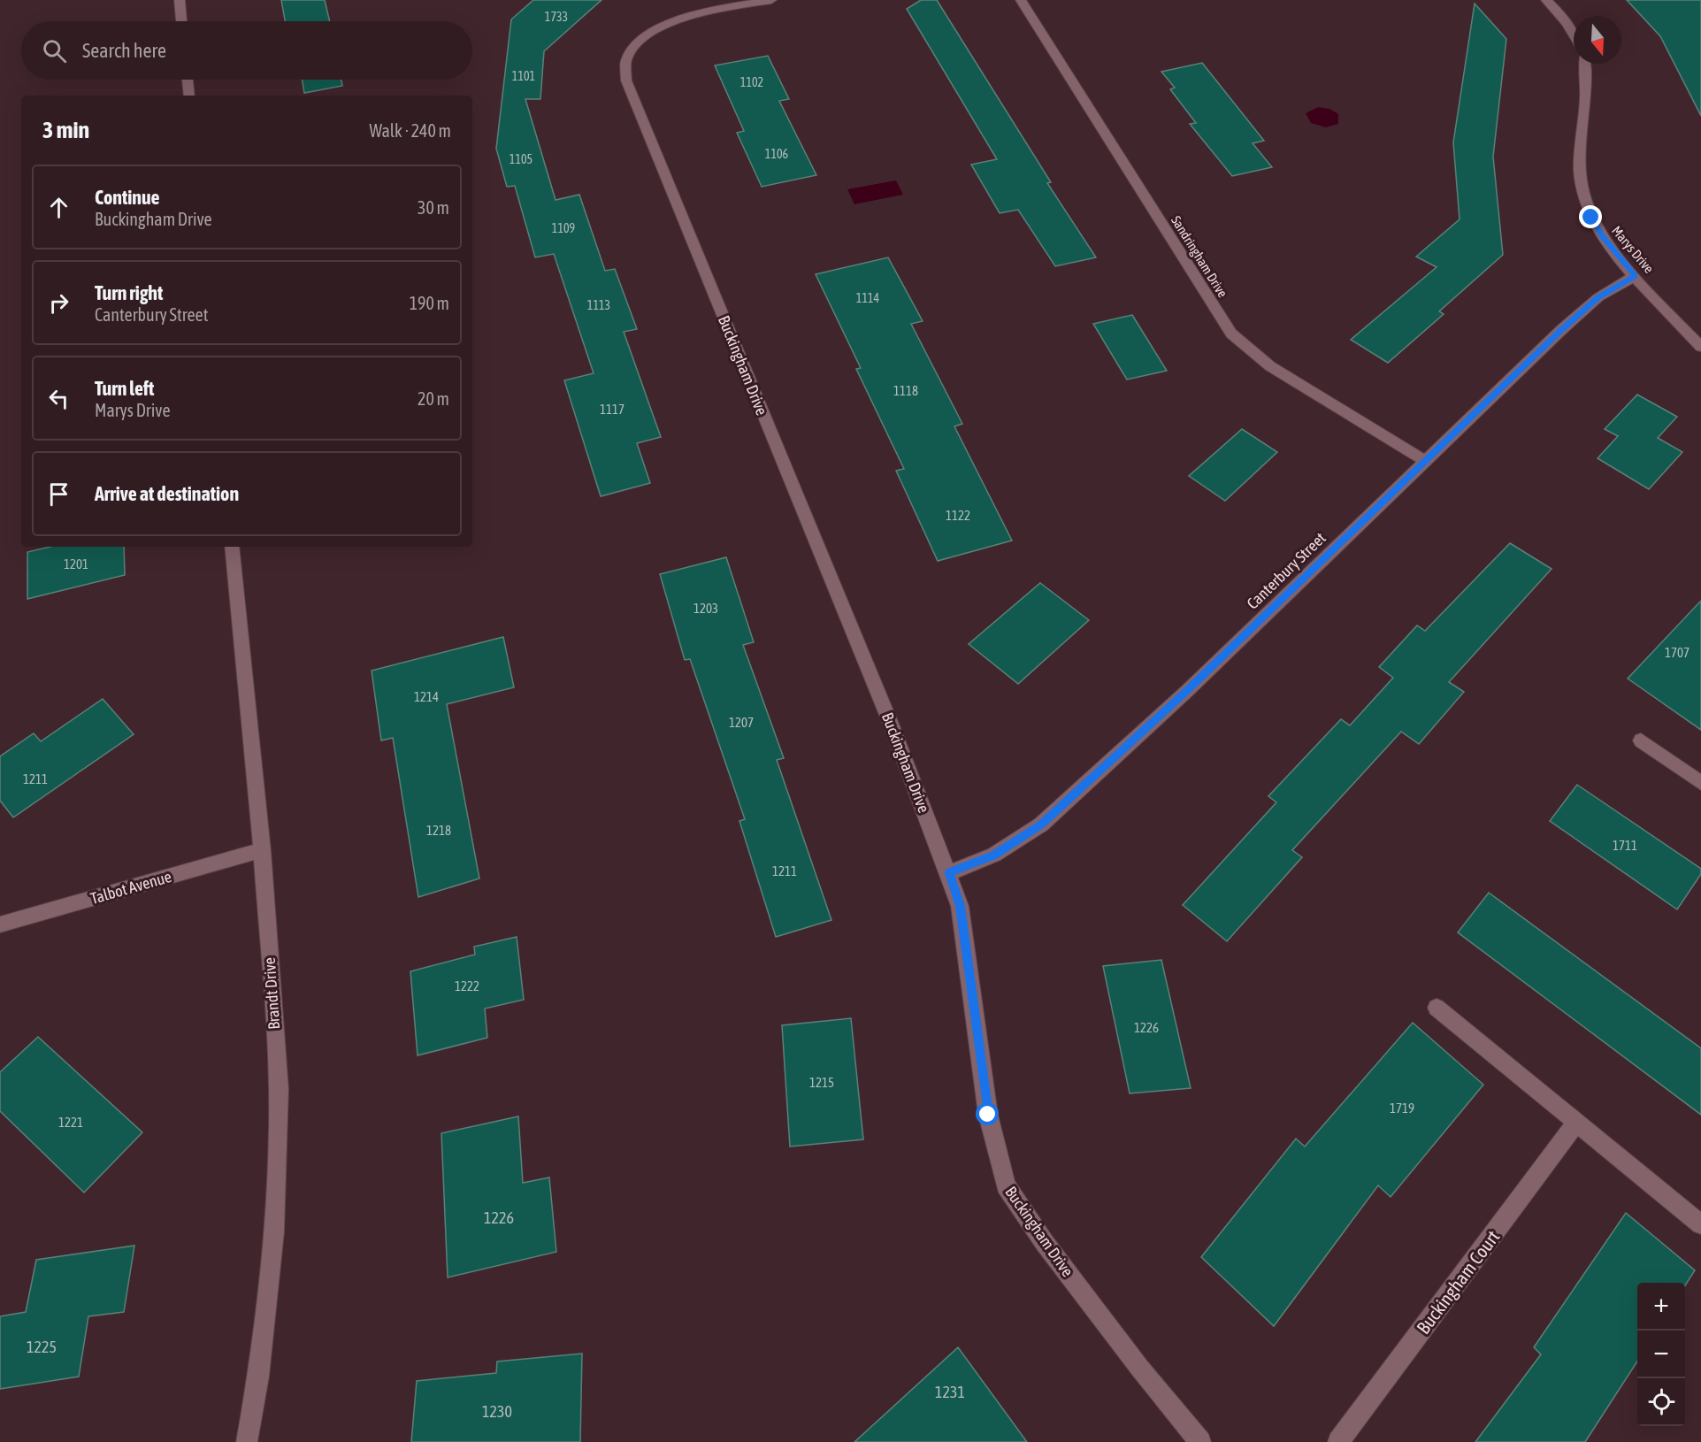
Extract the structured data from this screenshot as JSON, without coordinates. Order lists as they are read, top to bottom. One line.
{"streets":{"street":["Marys Drive","Sandringham Drive","Buckingham Drive","Canterbury Street","Talbot Avenue","Brandt Drive","Buckingham Court"]},"crossings":[["Marys Drive","Canterbury Street"],["Sandringham Drive","Canterbury Street"],["Buckingham Drive","Canterbury Street"],["Talbot Avenue","Brandt Drive"]],"house_numbers":["1733","1101","1102","1106","1105","1109","1114","1113","1118","1117","1122","1201","1203","1707","1214","1207","1211","1218","1711","1211","1222","1226","1215","1719","1221","1226","1225","1231","1230"],"north":"bottom","page":{"search":"Search here","heading":["3 min","Walk · 240 m"],"list":[["Continue","Buckingham Drive","30 m"],["Turn right","Canterbury Street","190 m"],["Turn left","Marys Drive","20 m"],"Arrive at destination"],"map_buttons":["+","−"]}}
